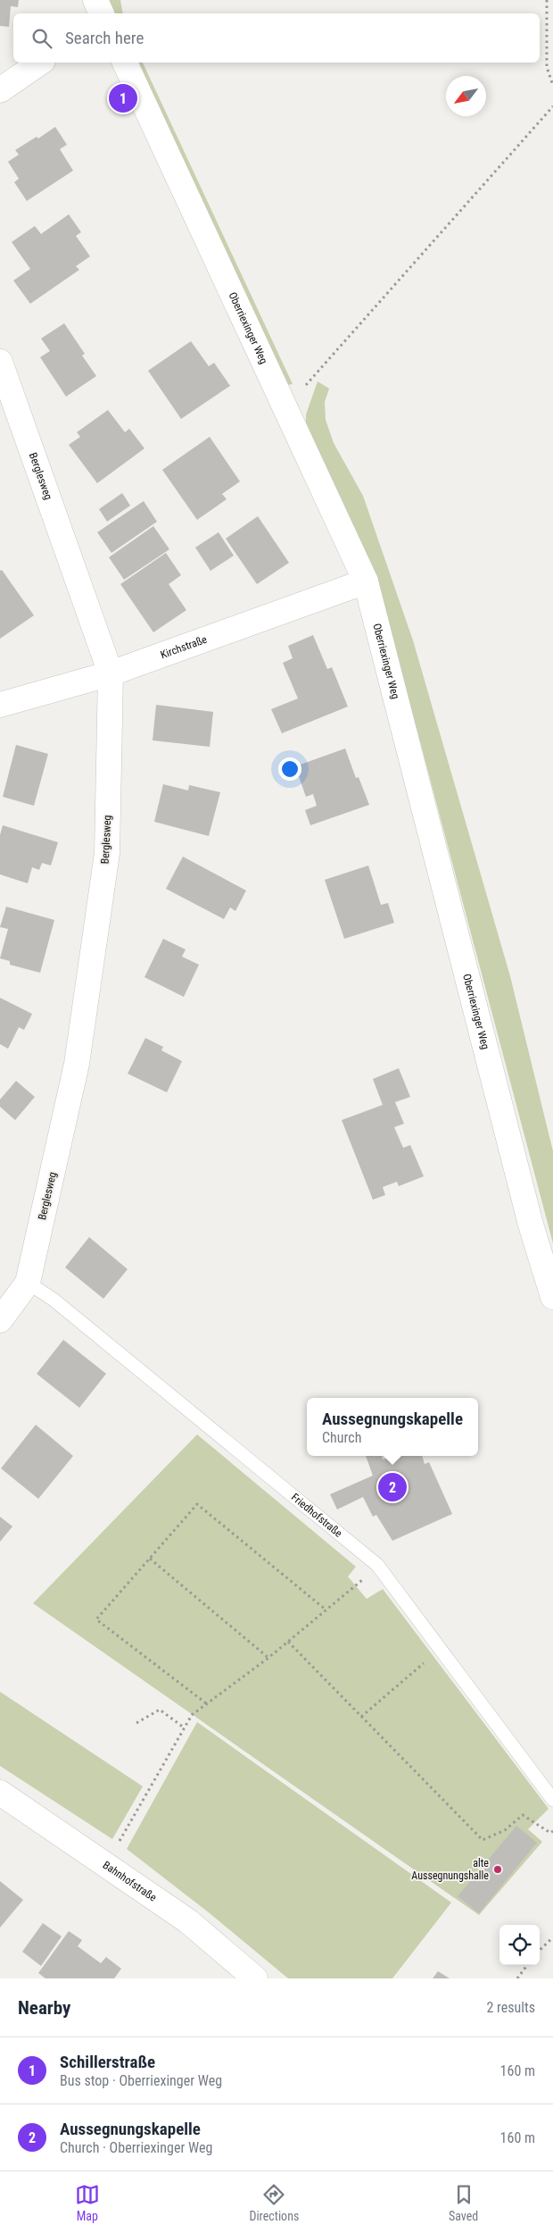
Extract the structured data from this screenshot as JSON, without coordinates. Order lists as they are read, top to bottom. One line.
{"streets":{"street":["Oberriexinger Weg","Berglesweg","Kirchstraße","Bahnhofstraße"],"lane":["Friedhofstraße"]},"crossings":[["Oberriexinger Weg","Kirchstraße"],["Berglesweg","Kirchstraße"],["Berglesweg","Friedhofstraße"]],"places":["alte Aussegnungshalle"],"north":"bottom left","page":{"search":"Search here","pins":["1","2"],"popup":["Aussegnungskapelle","Church"],"heading":["Nearby","2 results"],"list":[{"mark":"1","name":"Schillerstraße","note":"Bus stop · Oberriexinger Weg","value":"160 m"},{"mark":"2","name":"Aussegnungskapelle","note":"Church · Oberriexinger Weg","value":"160 m"}],"nav":["Map","Directions","Saved"]}}
